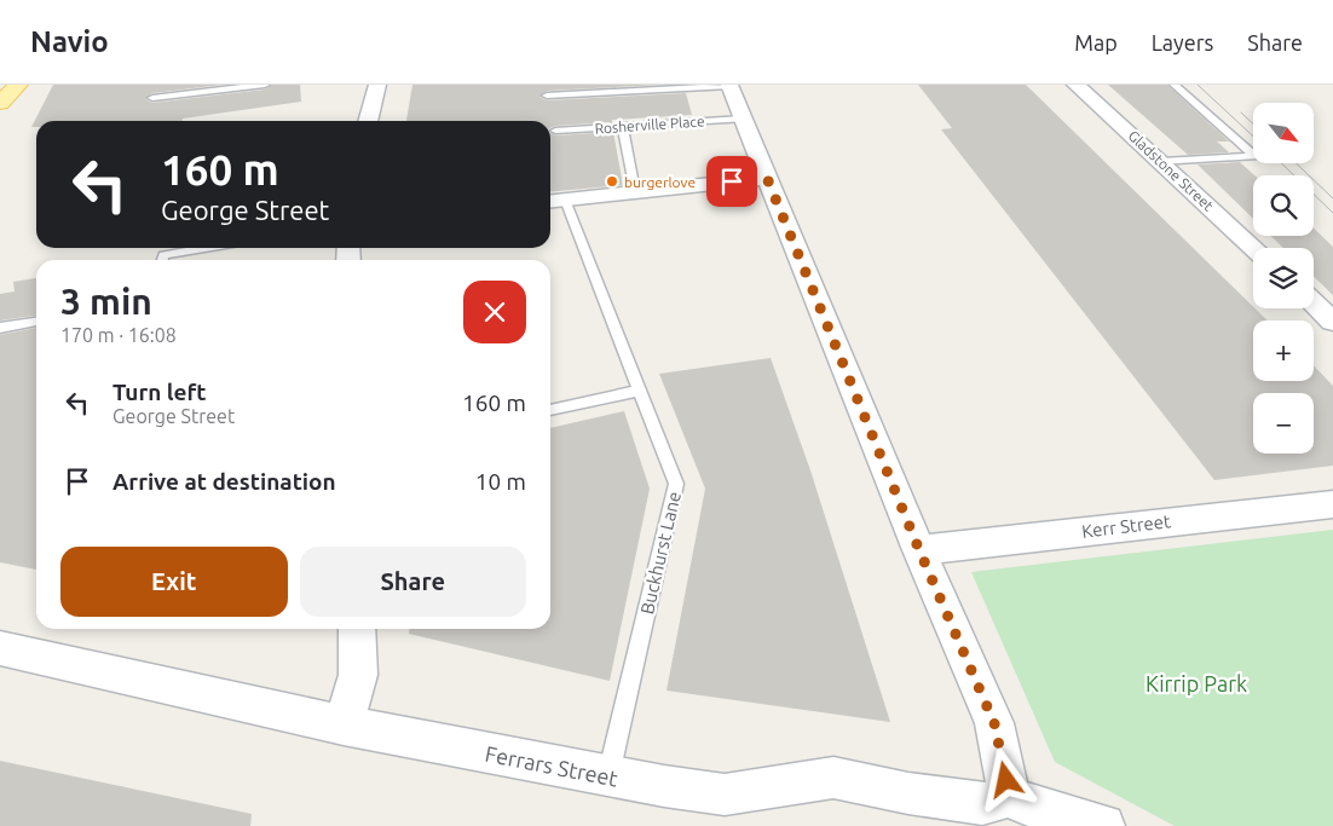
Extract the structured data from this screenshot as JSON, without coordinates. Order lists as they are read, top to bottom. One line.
{"streets":{"street":["Gladstone Street","Kerr Street","Ferrars Street"],"lane":["Rosherville Place","Buckhurst Lane"]},"crossings":[["Buckhurst Lane","Ferrars Street"]],"parks":["Kirrip Park"],"places":["burgerlove"],"north":"bottom right","page":{"header":"Navio","nav":["Map","Layers","Share"],"map_buttons":["+","−"],"turn":["160 m","George Street"],"heading":["3 min","170 m · 16:08"],"list":[{"name":"Turn left","note":"George Street","value":"160 m"},{"name":"Arrive at destination","value":"10 m"}],"buttons":["Exit","Share"]}}
